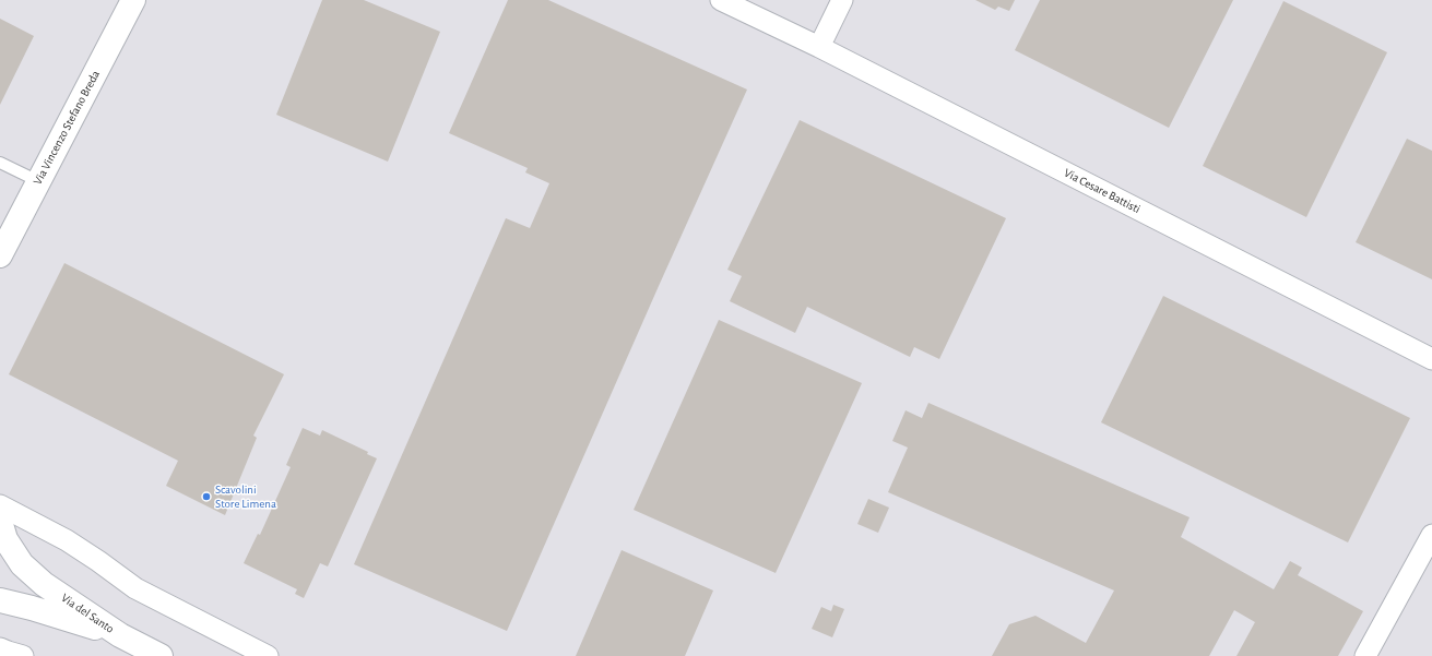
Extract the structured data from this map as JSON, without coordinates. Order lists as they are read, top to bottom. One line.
{"streets":{"street":["Via Vincenzo Stefano Breda","Via Cesare Battisti","Via del Santo"]},"places":["Scavolini Store Limena"]}
